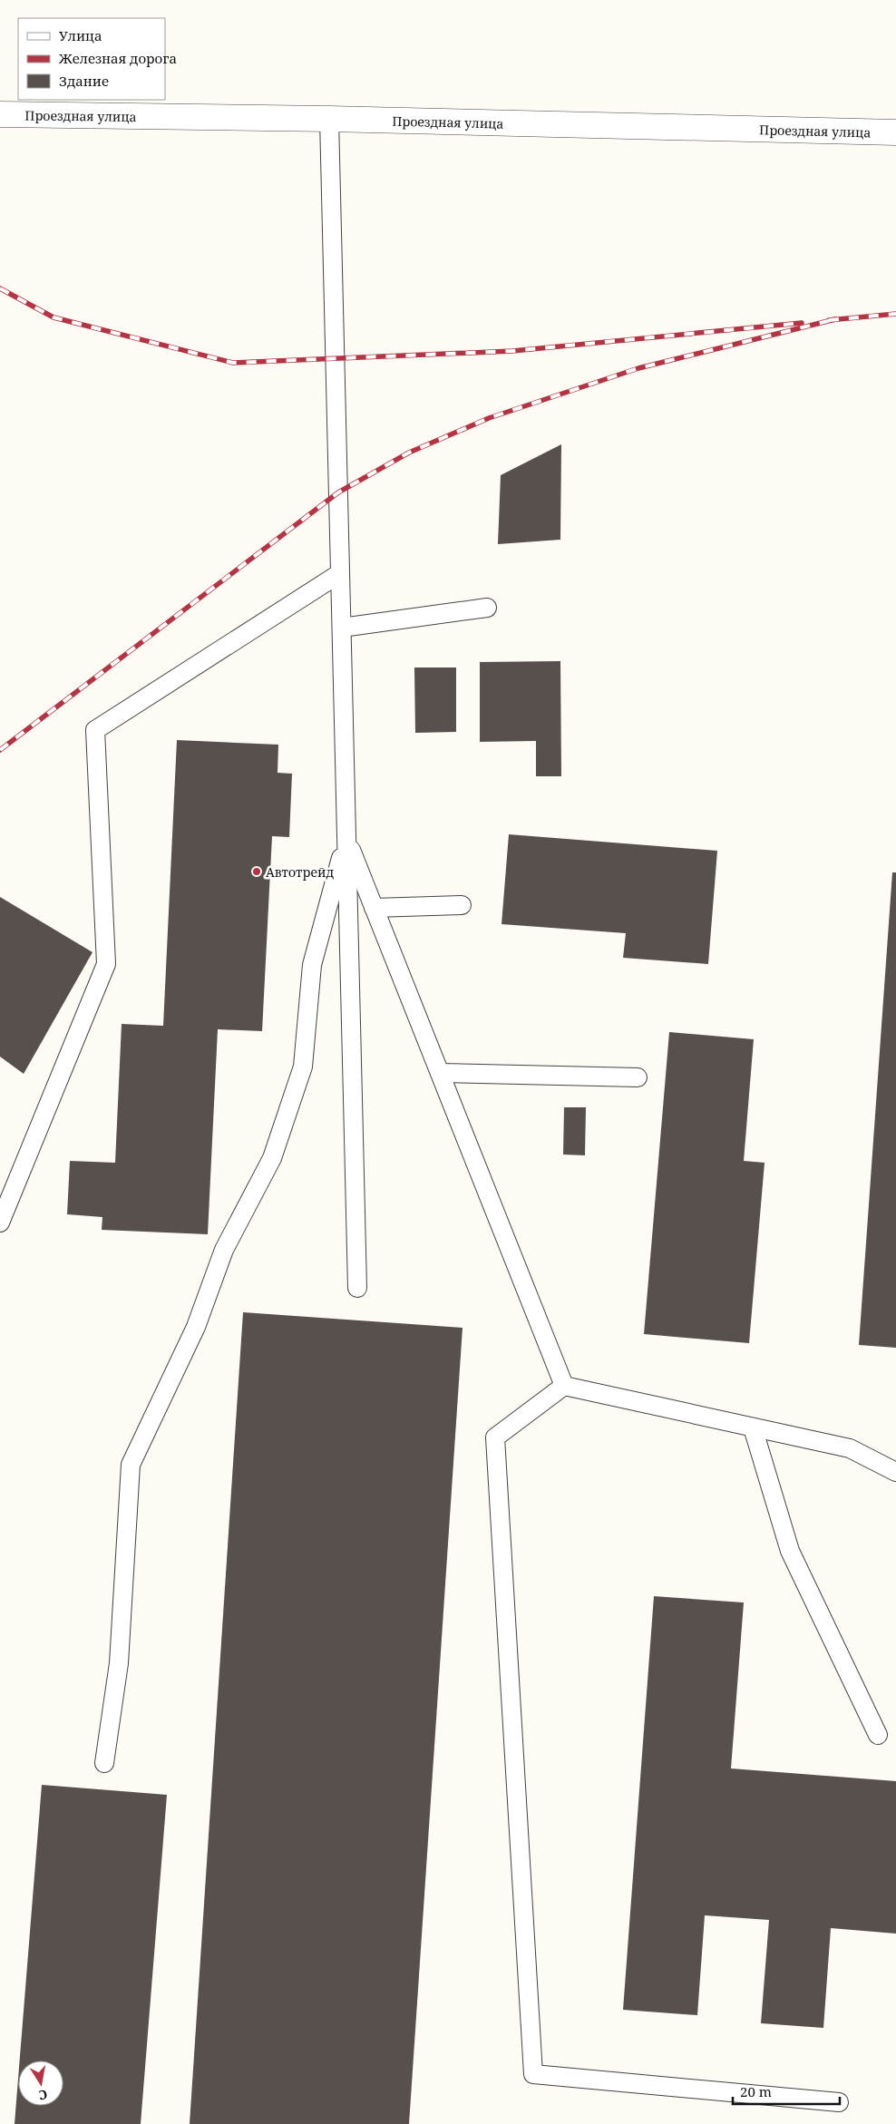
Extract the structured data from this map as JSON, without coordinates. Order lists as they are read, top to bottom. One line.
{"streets":{"street":["Проездная улица"]},"places":["Автотрейд"],"legend":["Улица","Железная дорога","Здание"],"scale_bar":"20 m","north":"bottom"}
